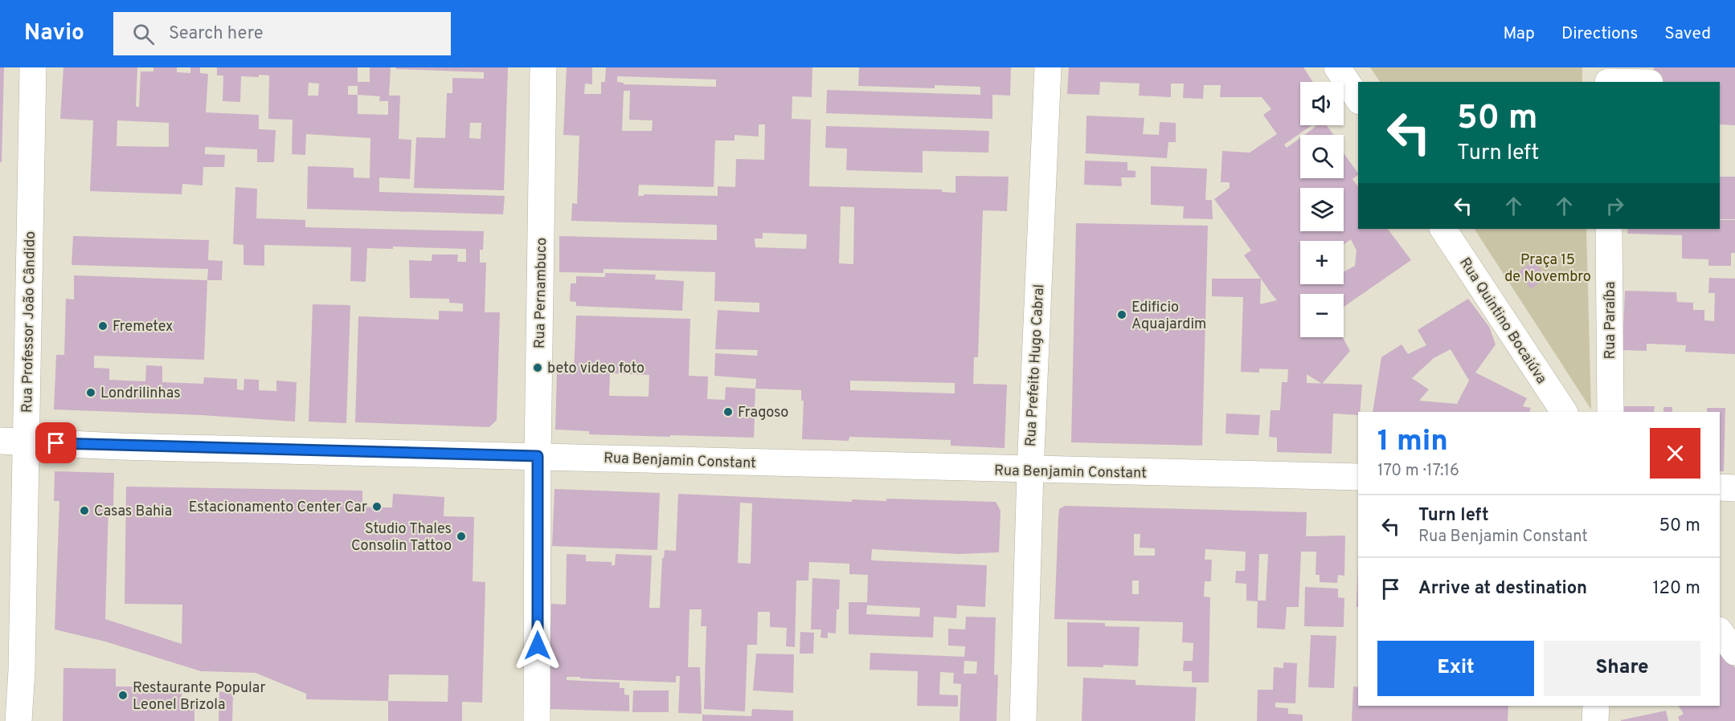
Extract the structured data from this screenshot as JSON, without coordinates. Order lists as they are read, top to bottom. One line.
{"streets":{"street":["Rua Pernambuco","Rua Quintino Bocaiúva","Rua Paraíba","Rua Professor João Cândido","Rua Prefeito Hugo Cabral","Rua Benjamin Constant"]},"crossings":[["Rua Pernambuco","Rua Benjamin Constant"],["Rua Professor João Cândido","Rua Benjamin Constant"],["Rua Prefeito Hugo Cabral","Rua Benjamin Constant"]],"parks":["Praça 15 de Novembro"],"places":["Edificio Aquajardim","Fremetex","beto video foto","Londrilinhas","Fragoso","Estacionamento Center Car","Casas Bahia","Studio Thales Consolin Tattoo","Restaurante Popular Leonel Brizola"],"page":{"header":"Navio","search":"Search here","nav":["Map","Directions","Saved"],"map_buttons":["+","−"],"turn":["50 m","Turn left"],"heading":["1 min","170 m · 17:16"],"list":[{"name":"Turn left","note":"Rua Benjamin Constant","value":"50 m"},{"name":"Arrive at destination","value":"120 m"}],"buttons":["Exit","Share"]}}
